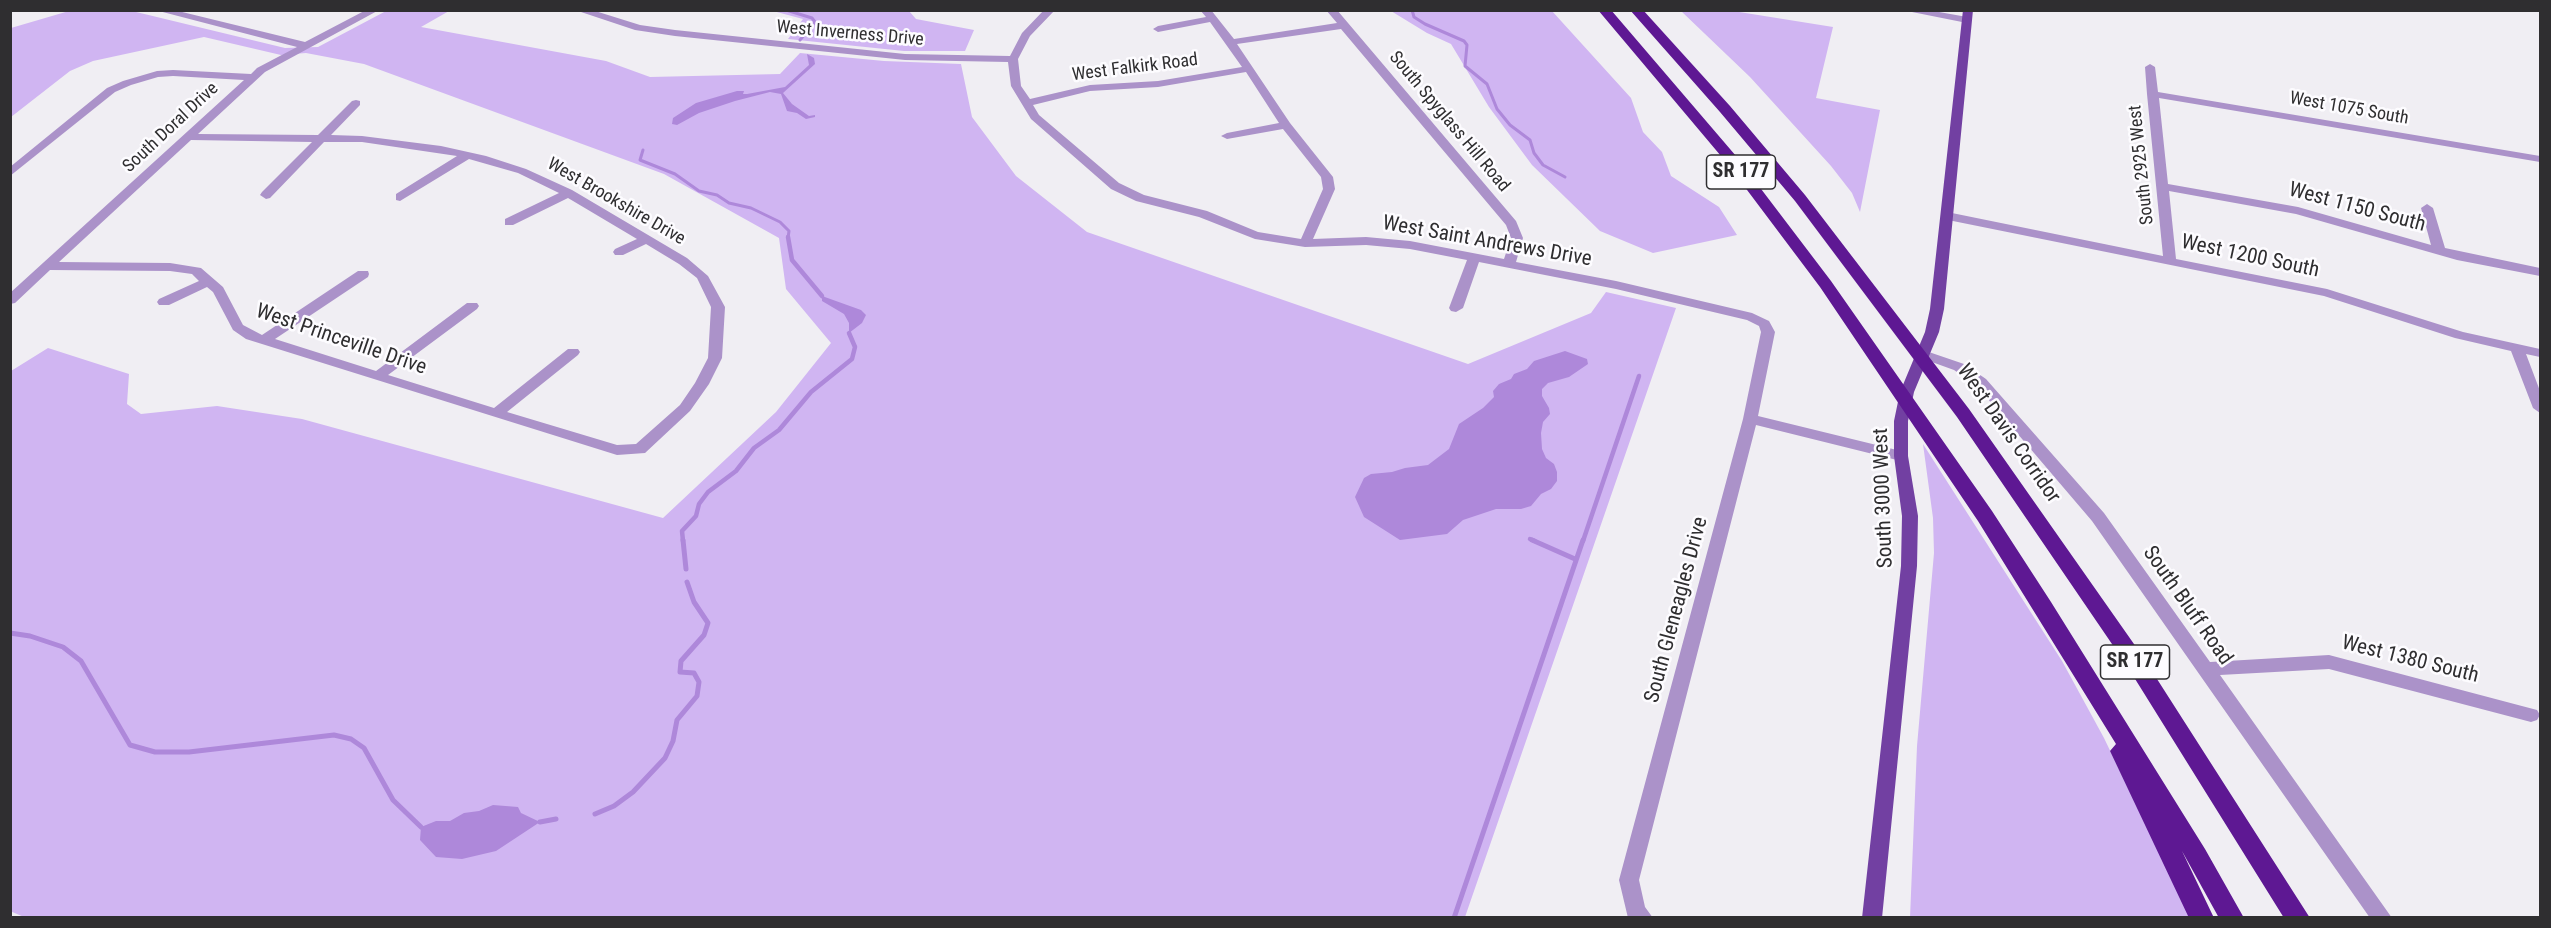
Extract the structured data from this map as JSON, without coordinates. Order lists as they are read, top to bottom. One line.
{"streets":{"highway":["SR 177","West Davis Corridor"],"main road":["South 3000 West"],"street":["West Inverness Drive","West Falkirk Road","West 1075 South","South Spyglass Hill Road","South Doral Drive","South 2925 West","West Brookshire Drive","West 1150 South","West Saint Andrews Drive","West 1200 South","West Princeville Drive","South Bluff Road","South Gleneagles Drive","West 1380 South"]},"crossings":[["West Inverness Drive","West Saint Andrews Drive"],["West Falkirk Road","West Saint Andrews Drive"],["West 1075 South","South 2925 West"],["South Spyglass Hill Road","West Saint Andrews Drive"],["South Doral Drive","West Brookshire Drive"],["South 2925 West","West 1150 South"],["South 2925 West","West 1200 South"],["West Brookshire Drive","West Princeville Drive"],["West Saint Andrews Drive","South Gleneagles Drive"],["West 1200 South","South 3000 West"],["South 3000 West","South Bluff Road"],["South Bluff Road","West 1380 South"]]}
